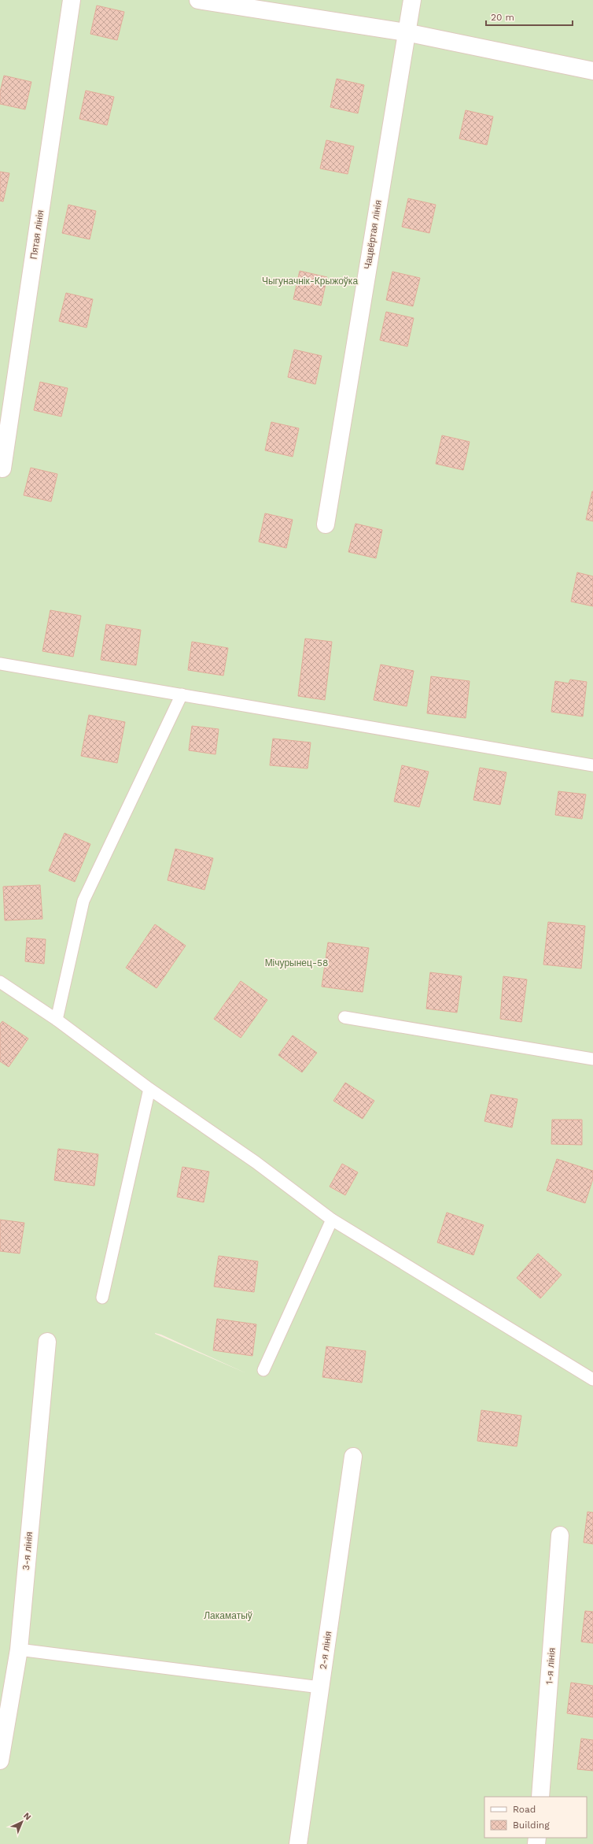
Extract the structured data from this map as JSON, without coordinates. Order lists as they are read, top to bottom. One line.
{"streets":{"street":["Пятая лінія","Чацвёртая лінія","3-я лінія","2-я лінія","1-я лінія"]},"parks":["Чыгуначнік-Крыжоўка","Мічурынец-58","Лакаматыў"],"legend":["Road","Building"],"scale_bar":"20 m","north":"top right"}
